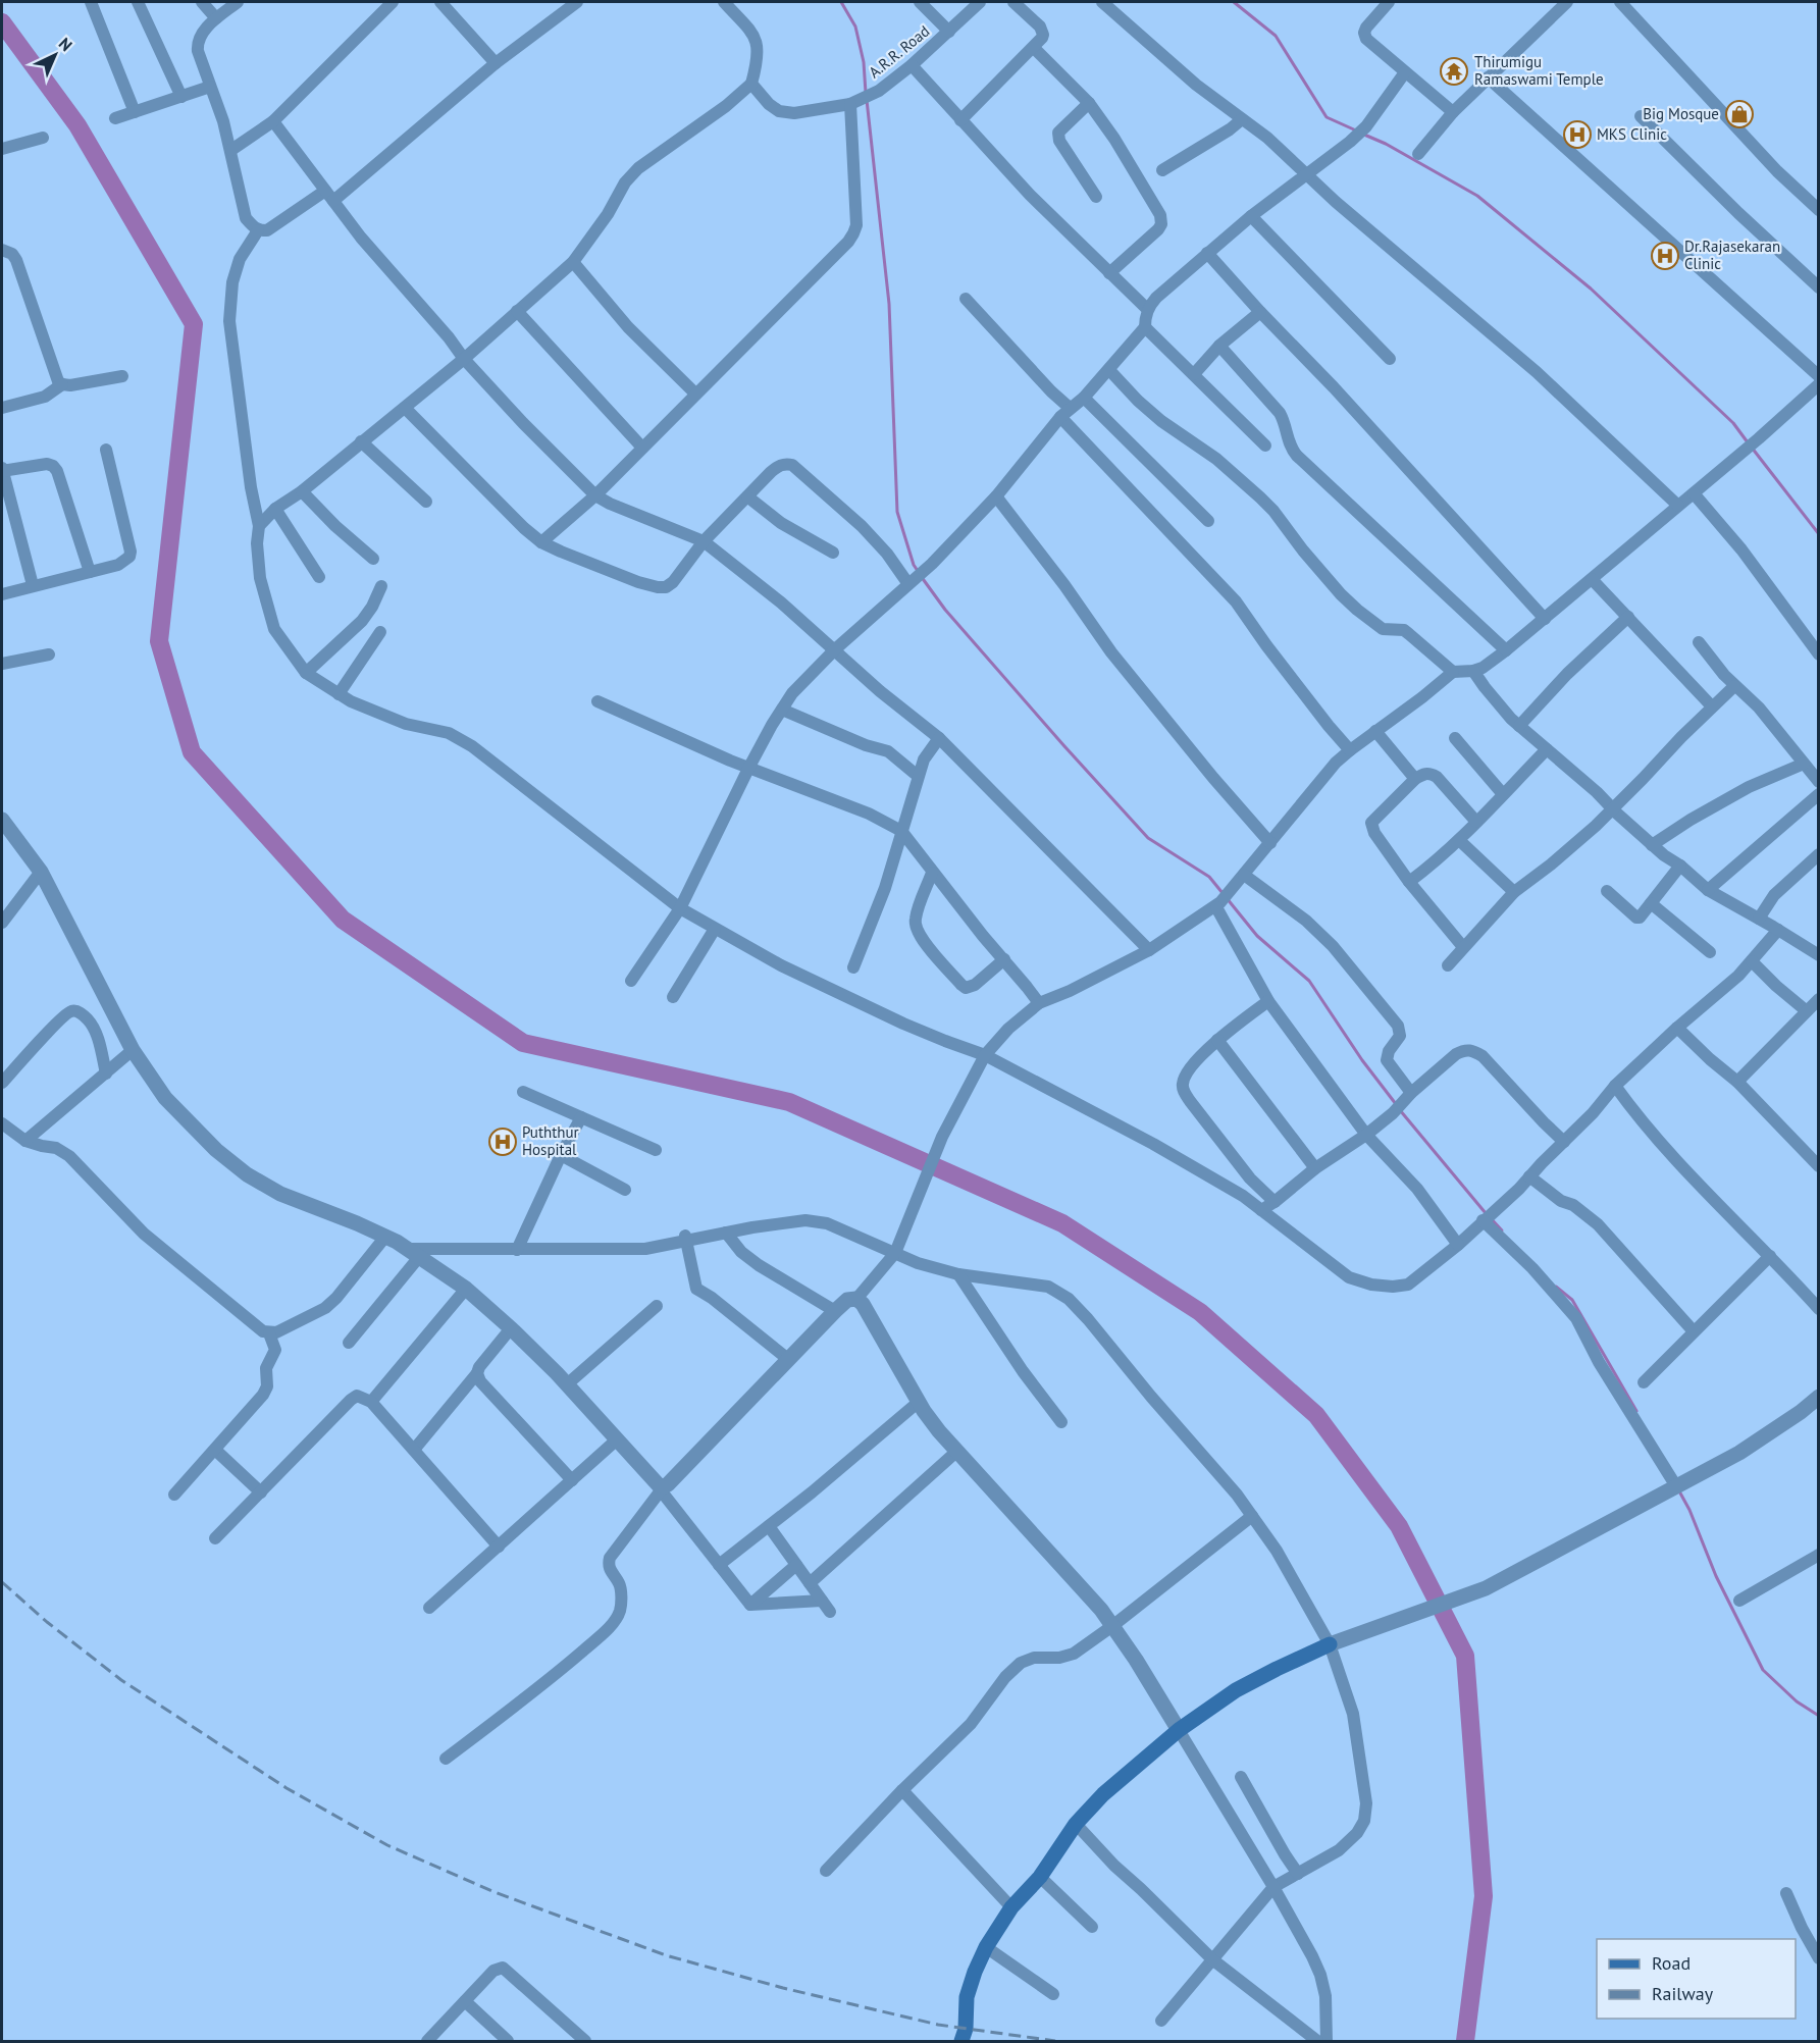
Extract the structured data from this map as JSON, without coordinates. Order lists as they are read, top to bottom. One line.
{"streets":{"street":["A.R.R. Road"]},"places":{"temple":["Thirumigu Ramaswami Temple"],"shop":["Big Mosque"],"hospital":["MKS Clinic","Dr.Rajasekaran Clinic","Puththur Hospital"]},"legend":["Road","Railway"],"north":"top right"}
